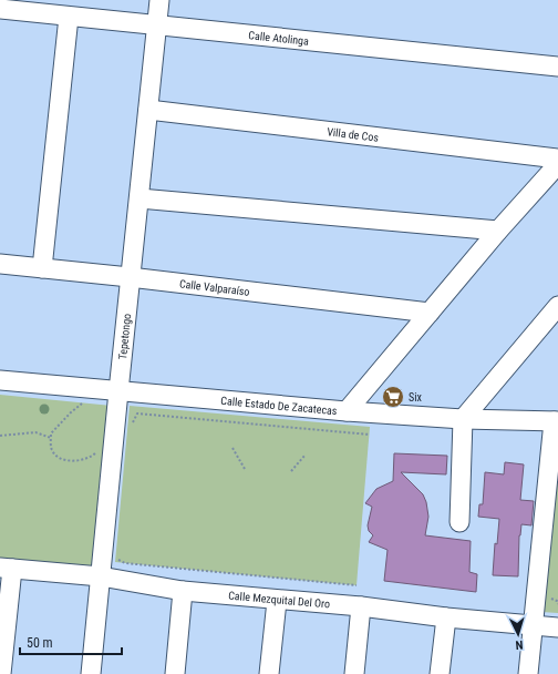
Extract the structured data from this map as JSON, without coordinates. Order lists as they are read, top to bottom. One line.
{"streets":{"street":["Calle Atolinga","Villa de Cos","Calle Valparaíso","Tepetongo","Calle Estado De Zacatecas","Calle Mezquital Del Oro"]},"crossings":[["Calle Atolinga","Tepetongo"],["Villa de Cos","Tepetongo"],["Calle Valparaíso","Tepetongo"],["Tepetongo","Calle Estado De Zacatecas"],["Tepetongo","Calle Mezquital Del Oro"]],"places":{"supermarket":["Six"]},"scale_bar":"50 m","north":"bottom"}
